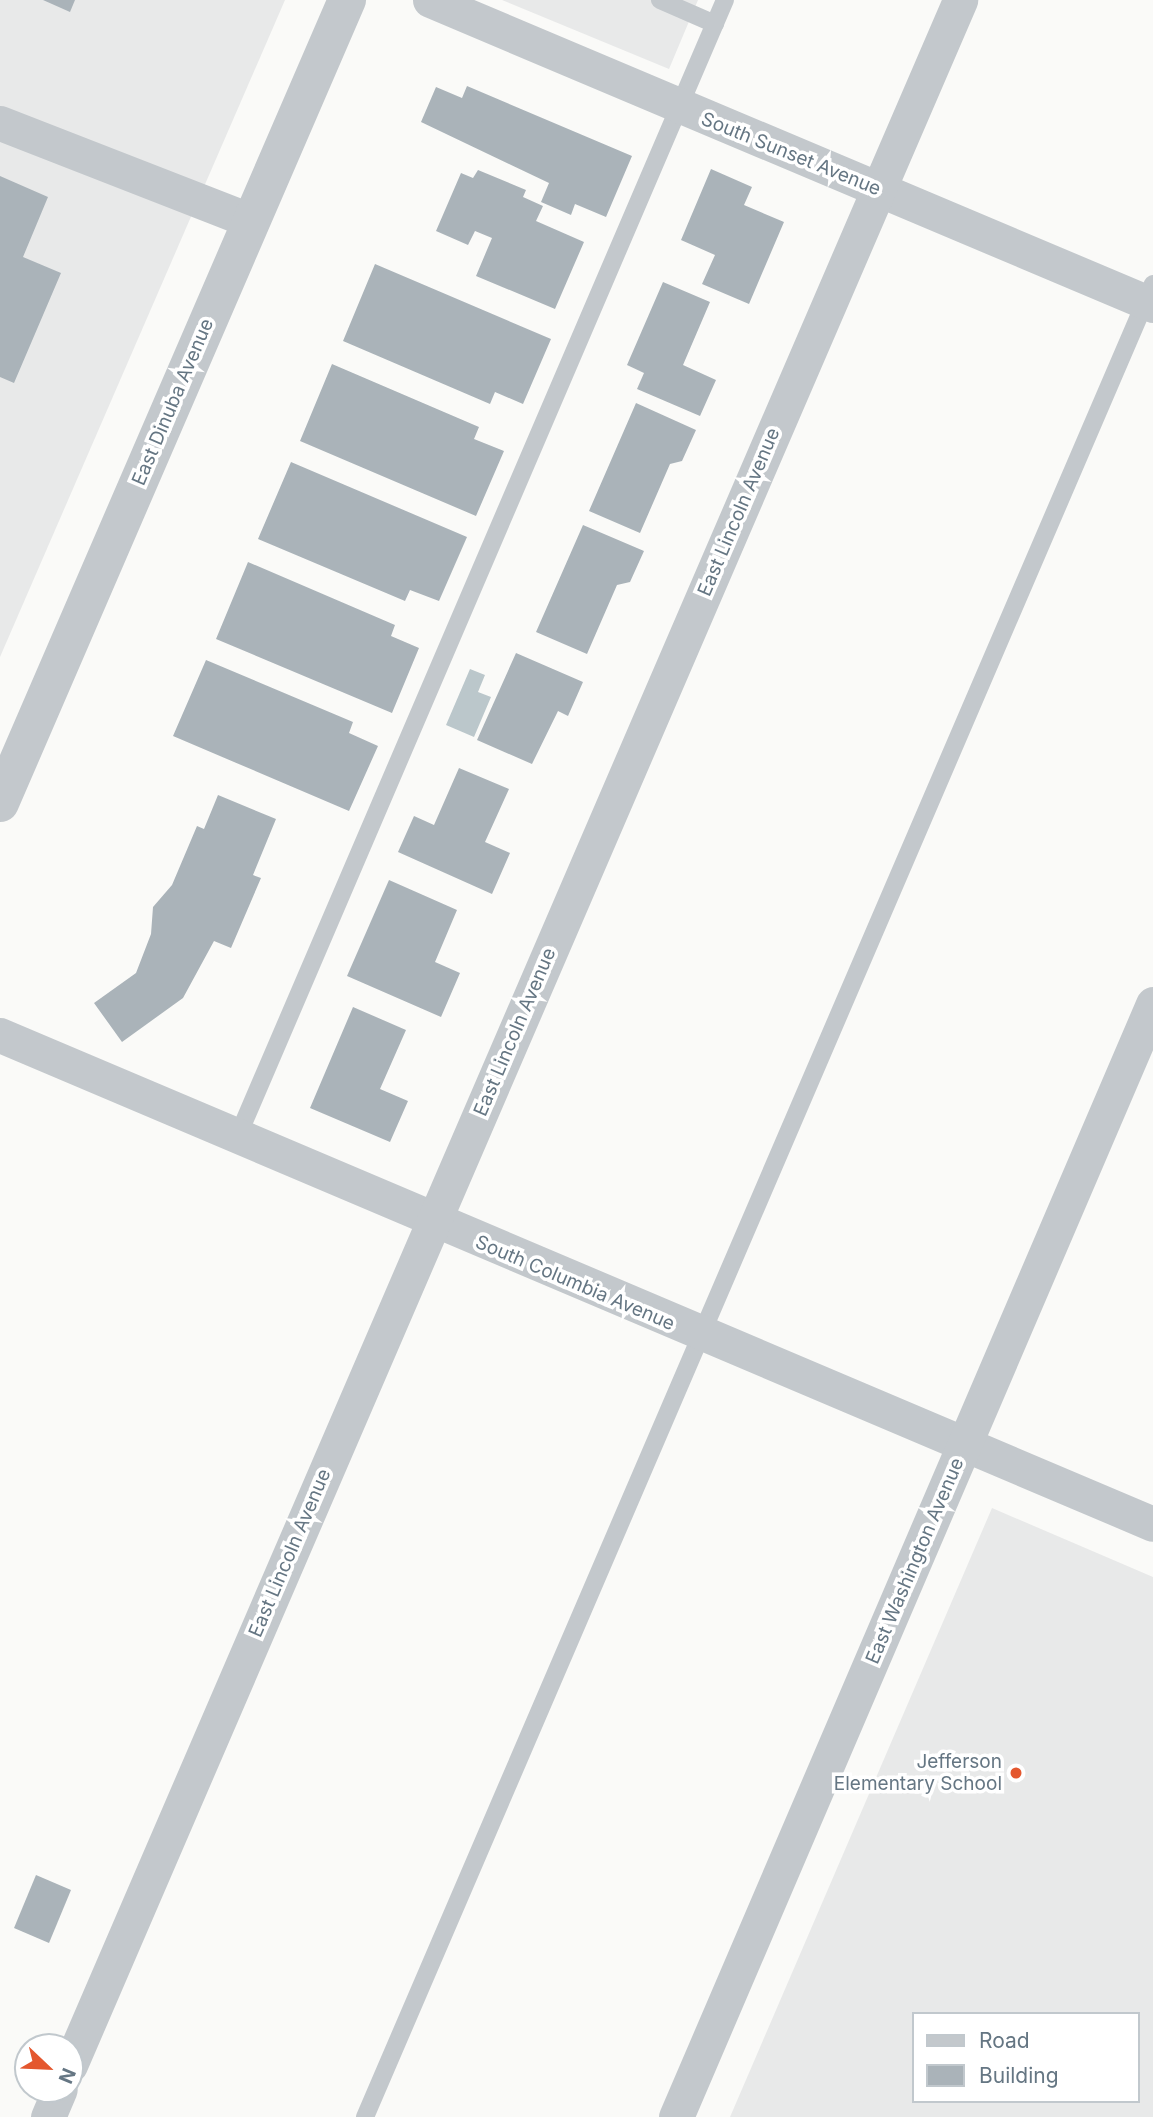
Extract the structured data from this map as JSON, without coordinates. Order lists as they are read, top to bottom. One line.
{"streets":{"street":["South Sunset Avenue","East Dinuba Avenue","East Lincoln Avenue","South Columbia Avenue","East Washington Avenue"]},"crossings":[["South Sunset Avenue","East Lincoln Avenue"],["East Lincoln Avenue","South Columbia Avenue"],["South Columbia Avenue","East Washington Avenue"]],"places":["Jefferson Elementary School"],"legend":["Road","Building"],"north":"bottom right"}
